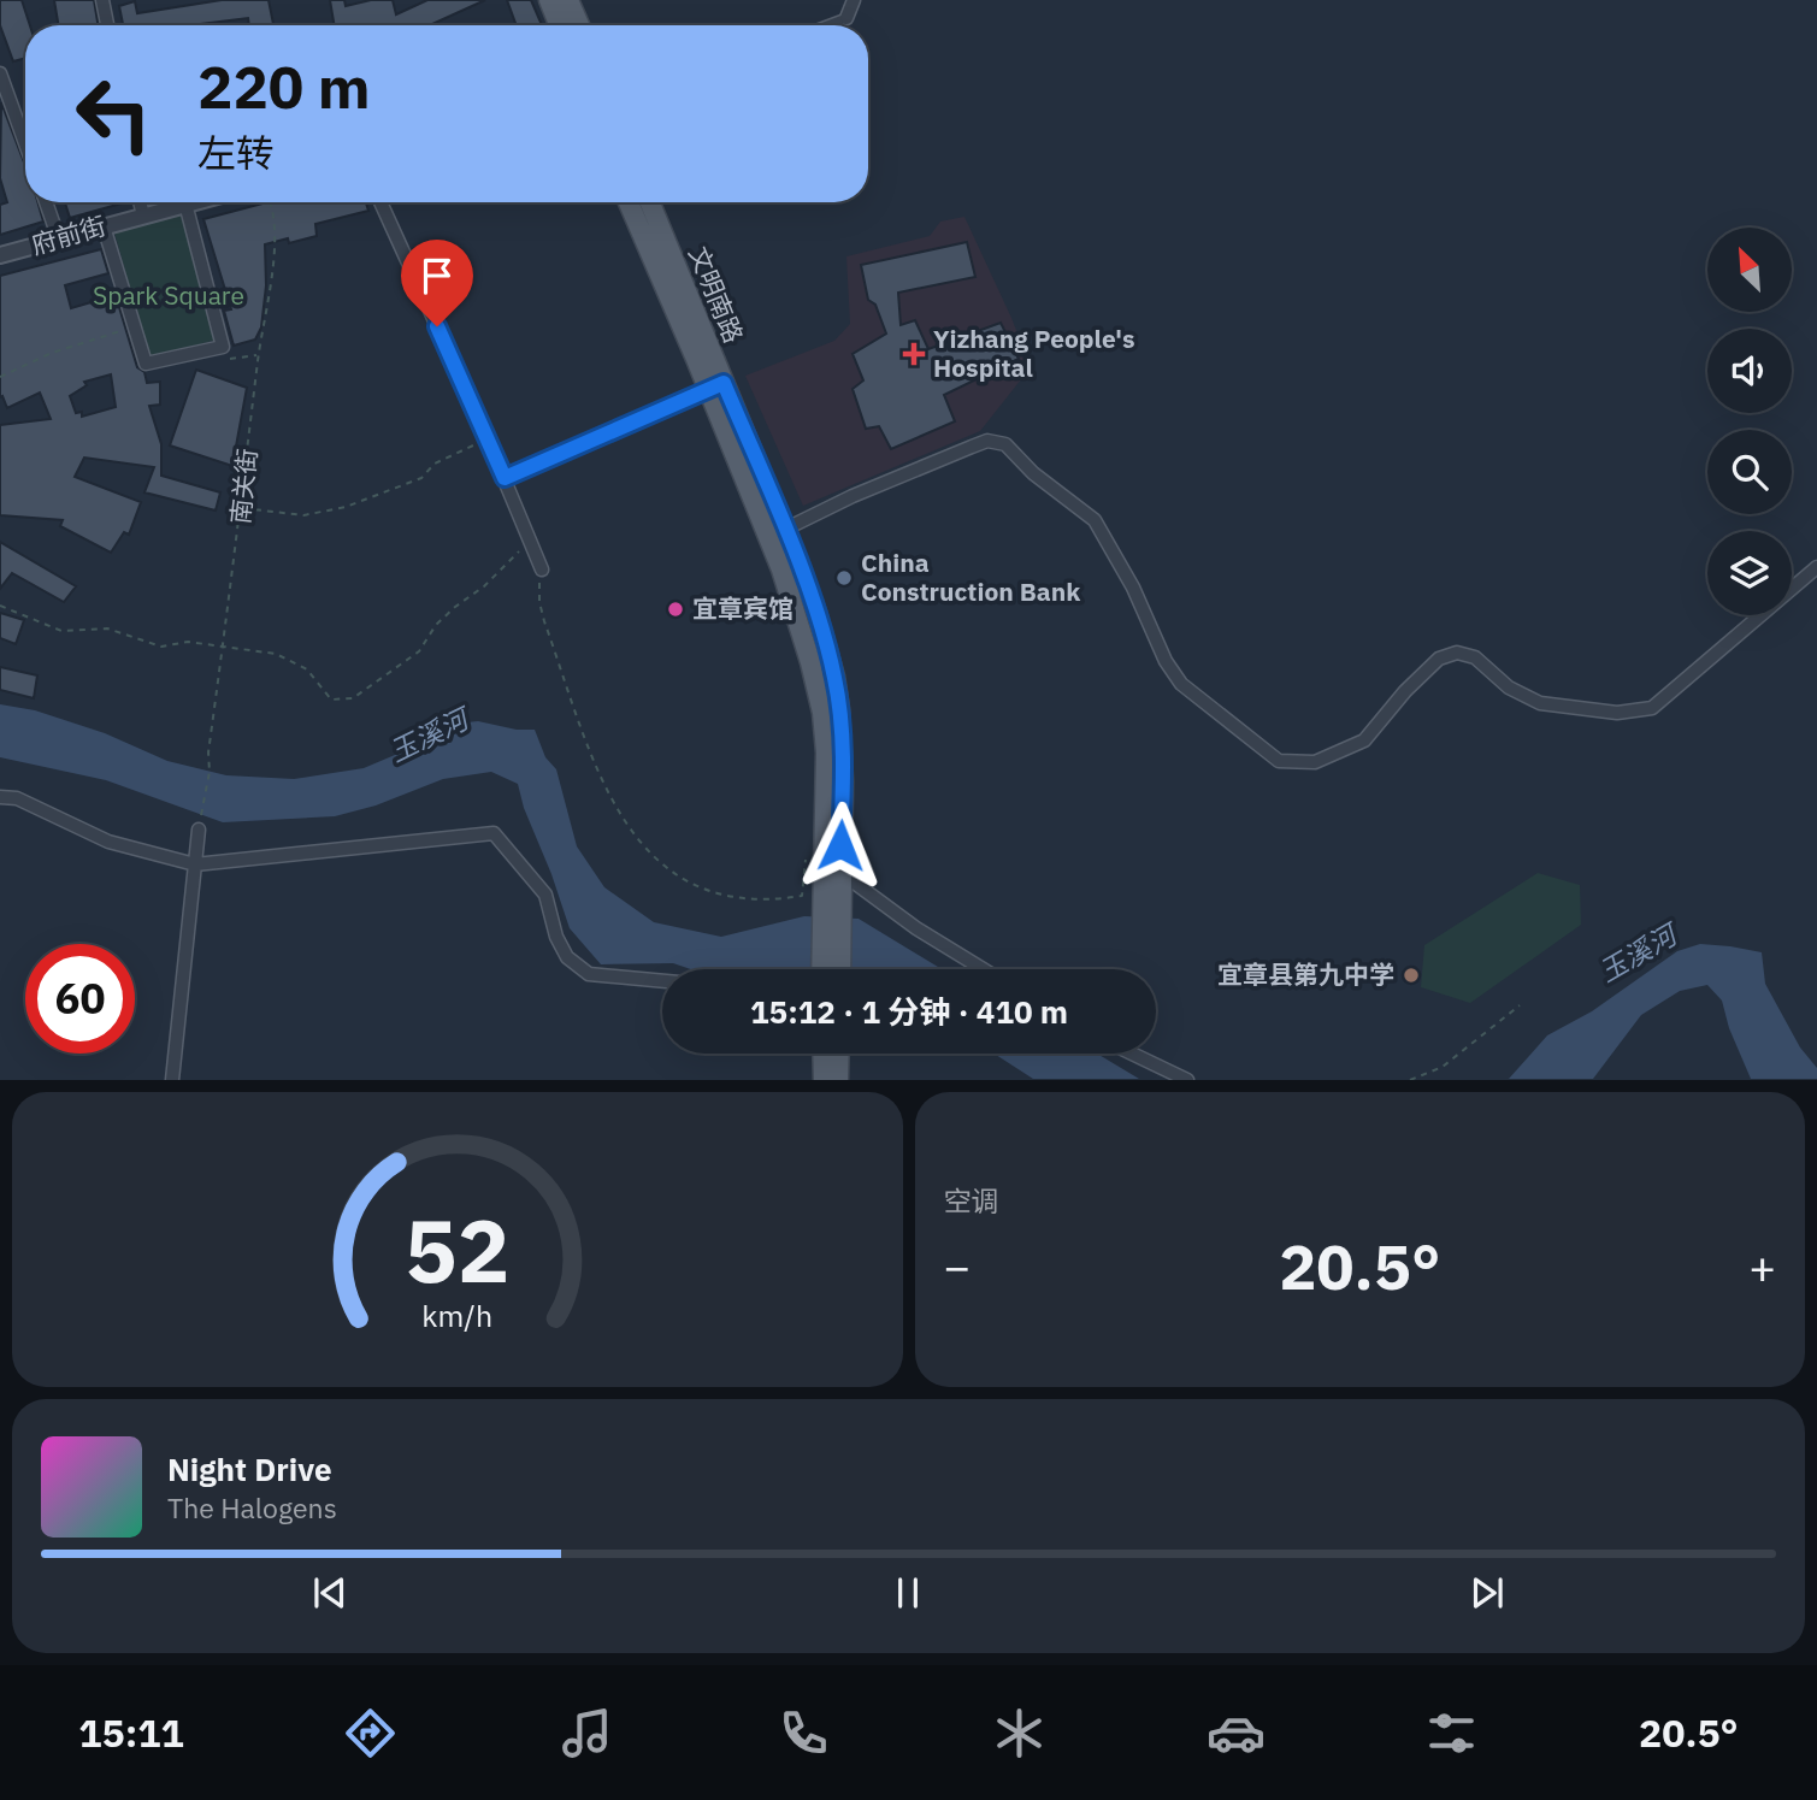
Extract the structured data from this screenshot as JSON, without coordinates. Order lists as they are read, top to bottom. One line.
{"streets":{"main road":["文明南路"],"street":["府前街"],"path":["南关街"]},"water":["玉溪河"],"parks":["Spark Square"],"places":{"health":["Yizhang People's Hospital"],"other":["China Construction Bank","宜章宾馆","宜章县第九中学"]},"north":"top left","page":{"turn":["220 m","左转"],"limit":"60","trip":"15:12 · 1 分钟 · 410 m","tile":"空调","heat":["−","20.5°","+"],"song":["Night Drive","The Halogens"],"tabs":["15:11","20.5°"],"gauge":["52","km/h"]}}
